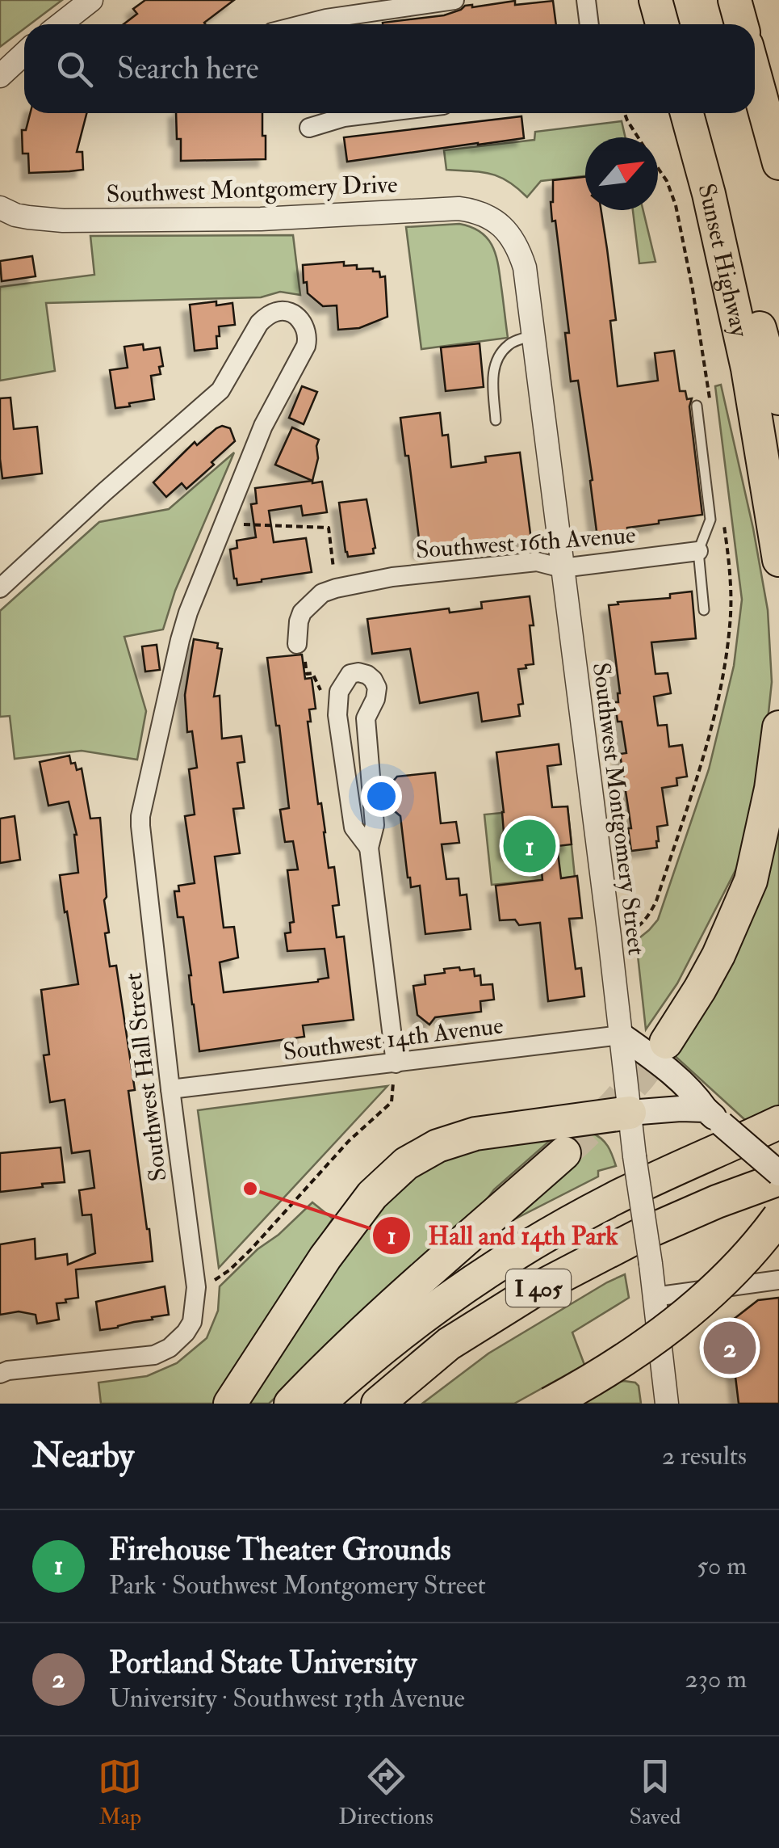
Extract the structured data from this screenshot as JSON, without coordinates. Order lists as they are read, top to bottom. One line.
{"streets":{"highway":["Sunset Highway","I 405"],"street":["Southwest Montgomery Drive","Southwest 16th Avenue","Southwest Montgomery Street","Southwest 14th Avenue","Southwest Hall Street"]},"crossings":[["Southwest Montgomery Drive","Southwest Montgomery Street"],["Southwest 16th Avenue","Southwest Montgomery Street"],["Southwest Montgomery Street","Southwest 14th Avenue"],["Southwest 14th Avenue","Southwest Hall Street"]],"places":["Hall and 14th Park"],"north":"top right","page":{"search":"Search here","pins":["1","2"],"heading":["Nearby","2 results"],"list":[{"mark":"1","name":"Firehouse Theater Grounds","note":"Park · Southwest Montgomery Street","value":"50 m"},{"mark":"2","name":"Portland State University","note":"University · Southwest 13th Avenue","value":"230 m"}],"nav":["Map","Directions","Saved"]}}
